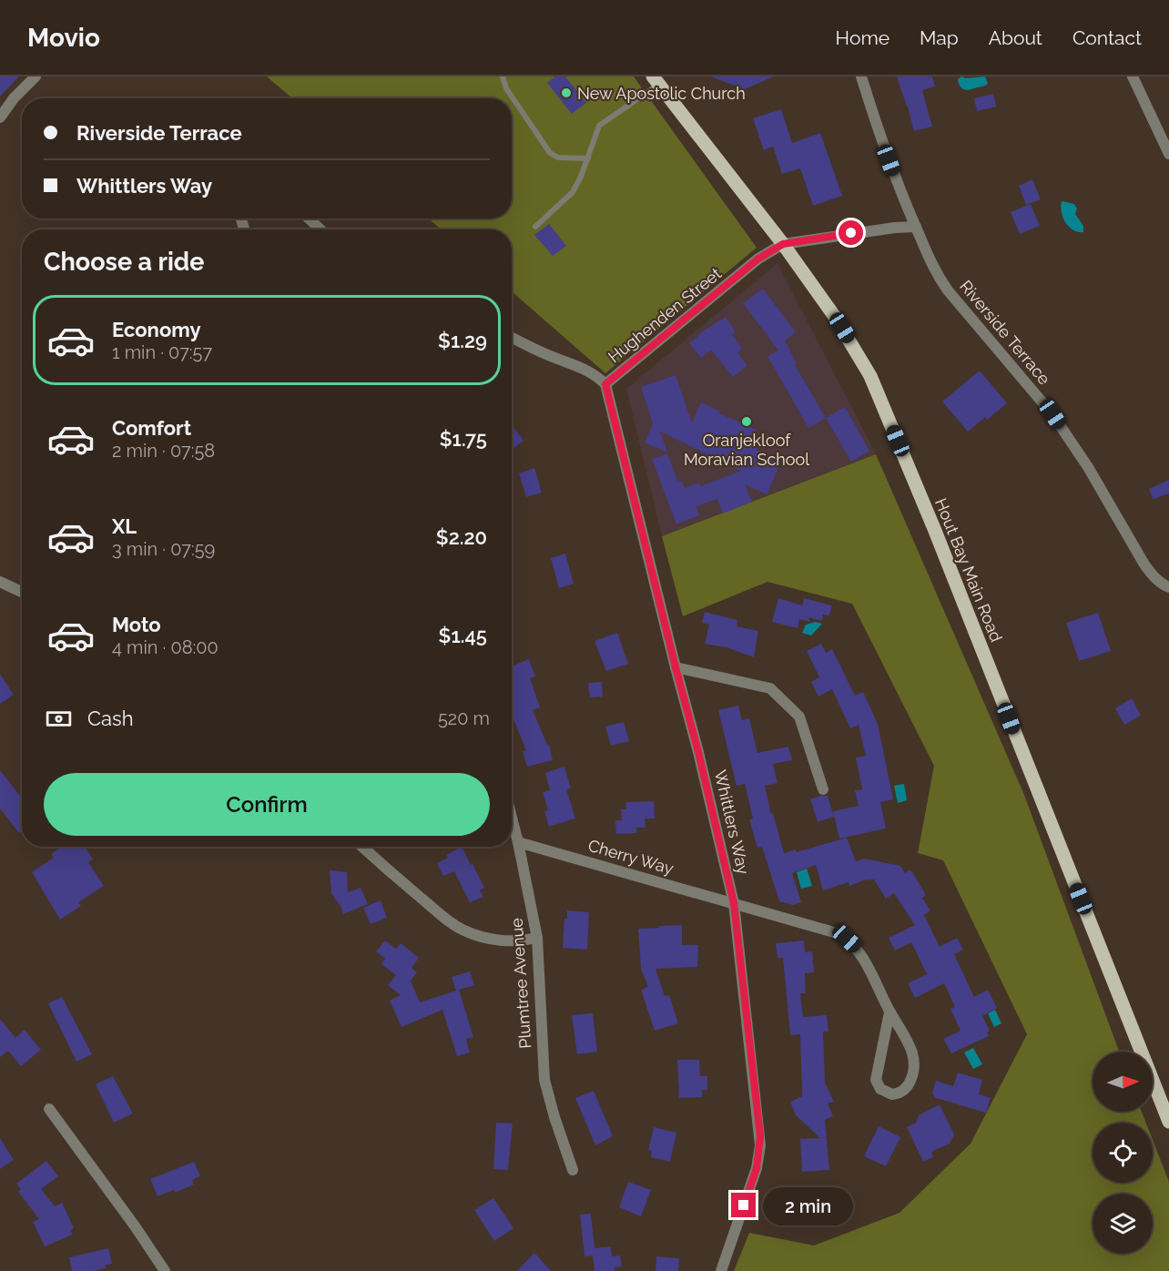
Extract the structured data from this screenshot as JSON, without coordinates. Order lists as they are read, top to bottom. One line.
{"streets":{"main road":["Hout Bay Main Road"],"street":["Hughenden Street","Riverside Terrace","Whittlers Way","Cherry Way","Plumtree Avenue"]},"crossings":[["Hughenden Street","Hout Bay Main Road"],["Hughenden Street","Whittlers Way"],["Whittlers Way","Cherry Way"],["Cherry Way","Plumtree Avenue"]],"places":["New Apostolic Church","Oranjekloof Moravian School"],"north":"right","page":{"header":"Movio","nav":["Home","Map","About","Contact"],"banner":["Riverside Terrace","Whittlers Way"],"heading":"Choose a ride","list":[{"name":"Economy","note":"1 min · 07:57","value":"$1.29"},{"name":"Comfort","note":"2 min · 07:58","value":"$1.75"},{"name":"XL","note":"3 min · 07:59","value":"$2.20"},{"name":"Moto","note":"4 min · 08:00","value":"$1.45"}],"pay":["Cash","520 m"],"buttons":"Confirm","bubble":"2 min"}}
